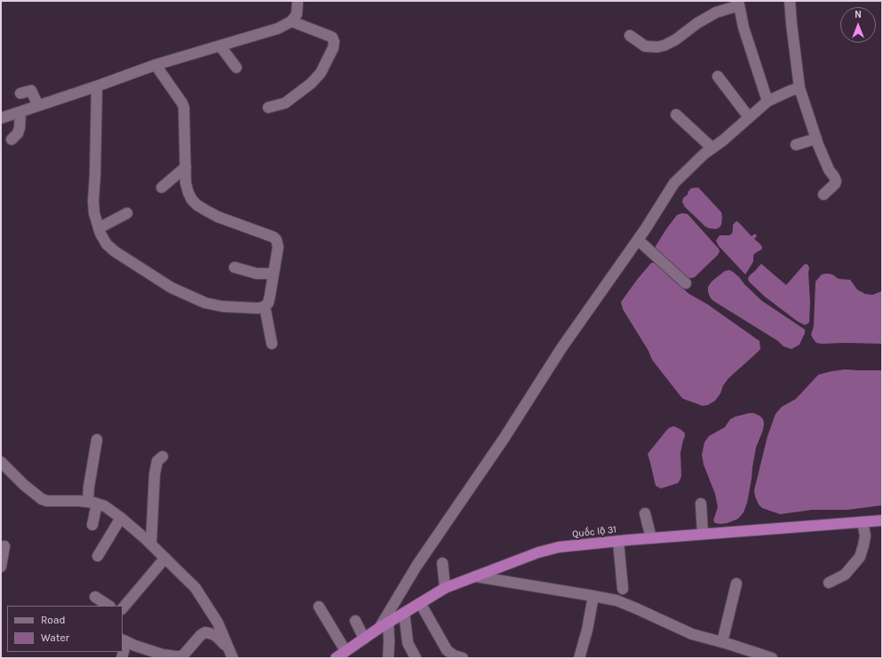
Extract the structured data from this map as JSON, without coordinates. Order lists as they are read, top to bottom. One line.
{"streets":{"highway":["Quốc lộ 31"]},"legend":["Road","Water"],"north":"top"}
